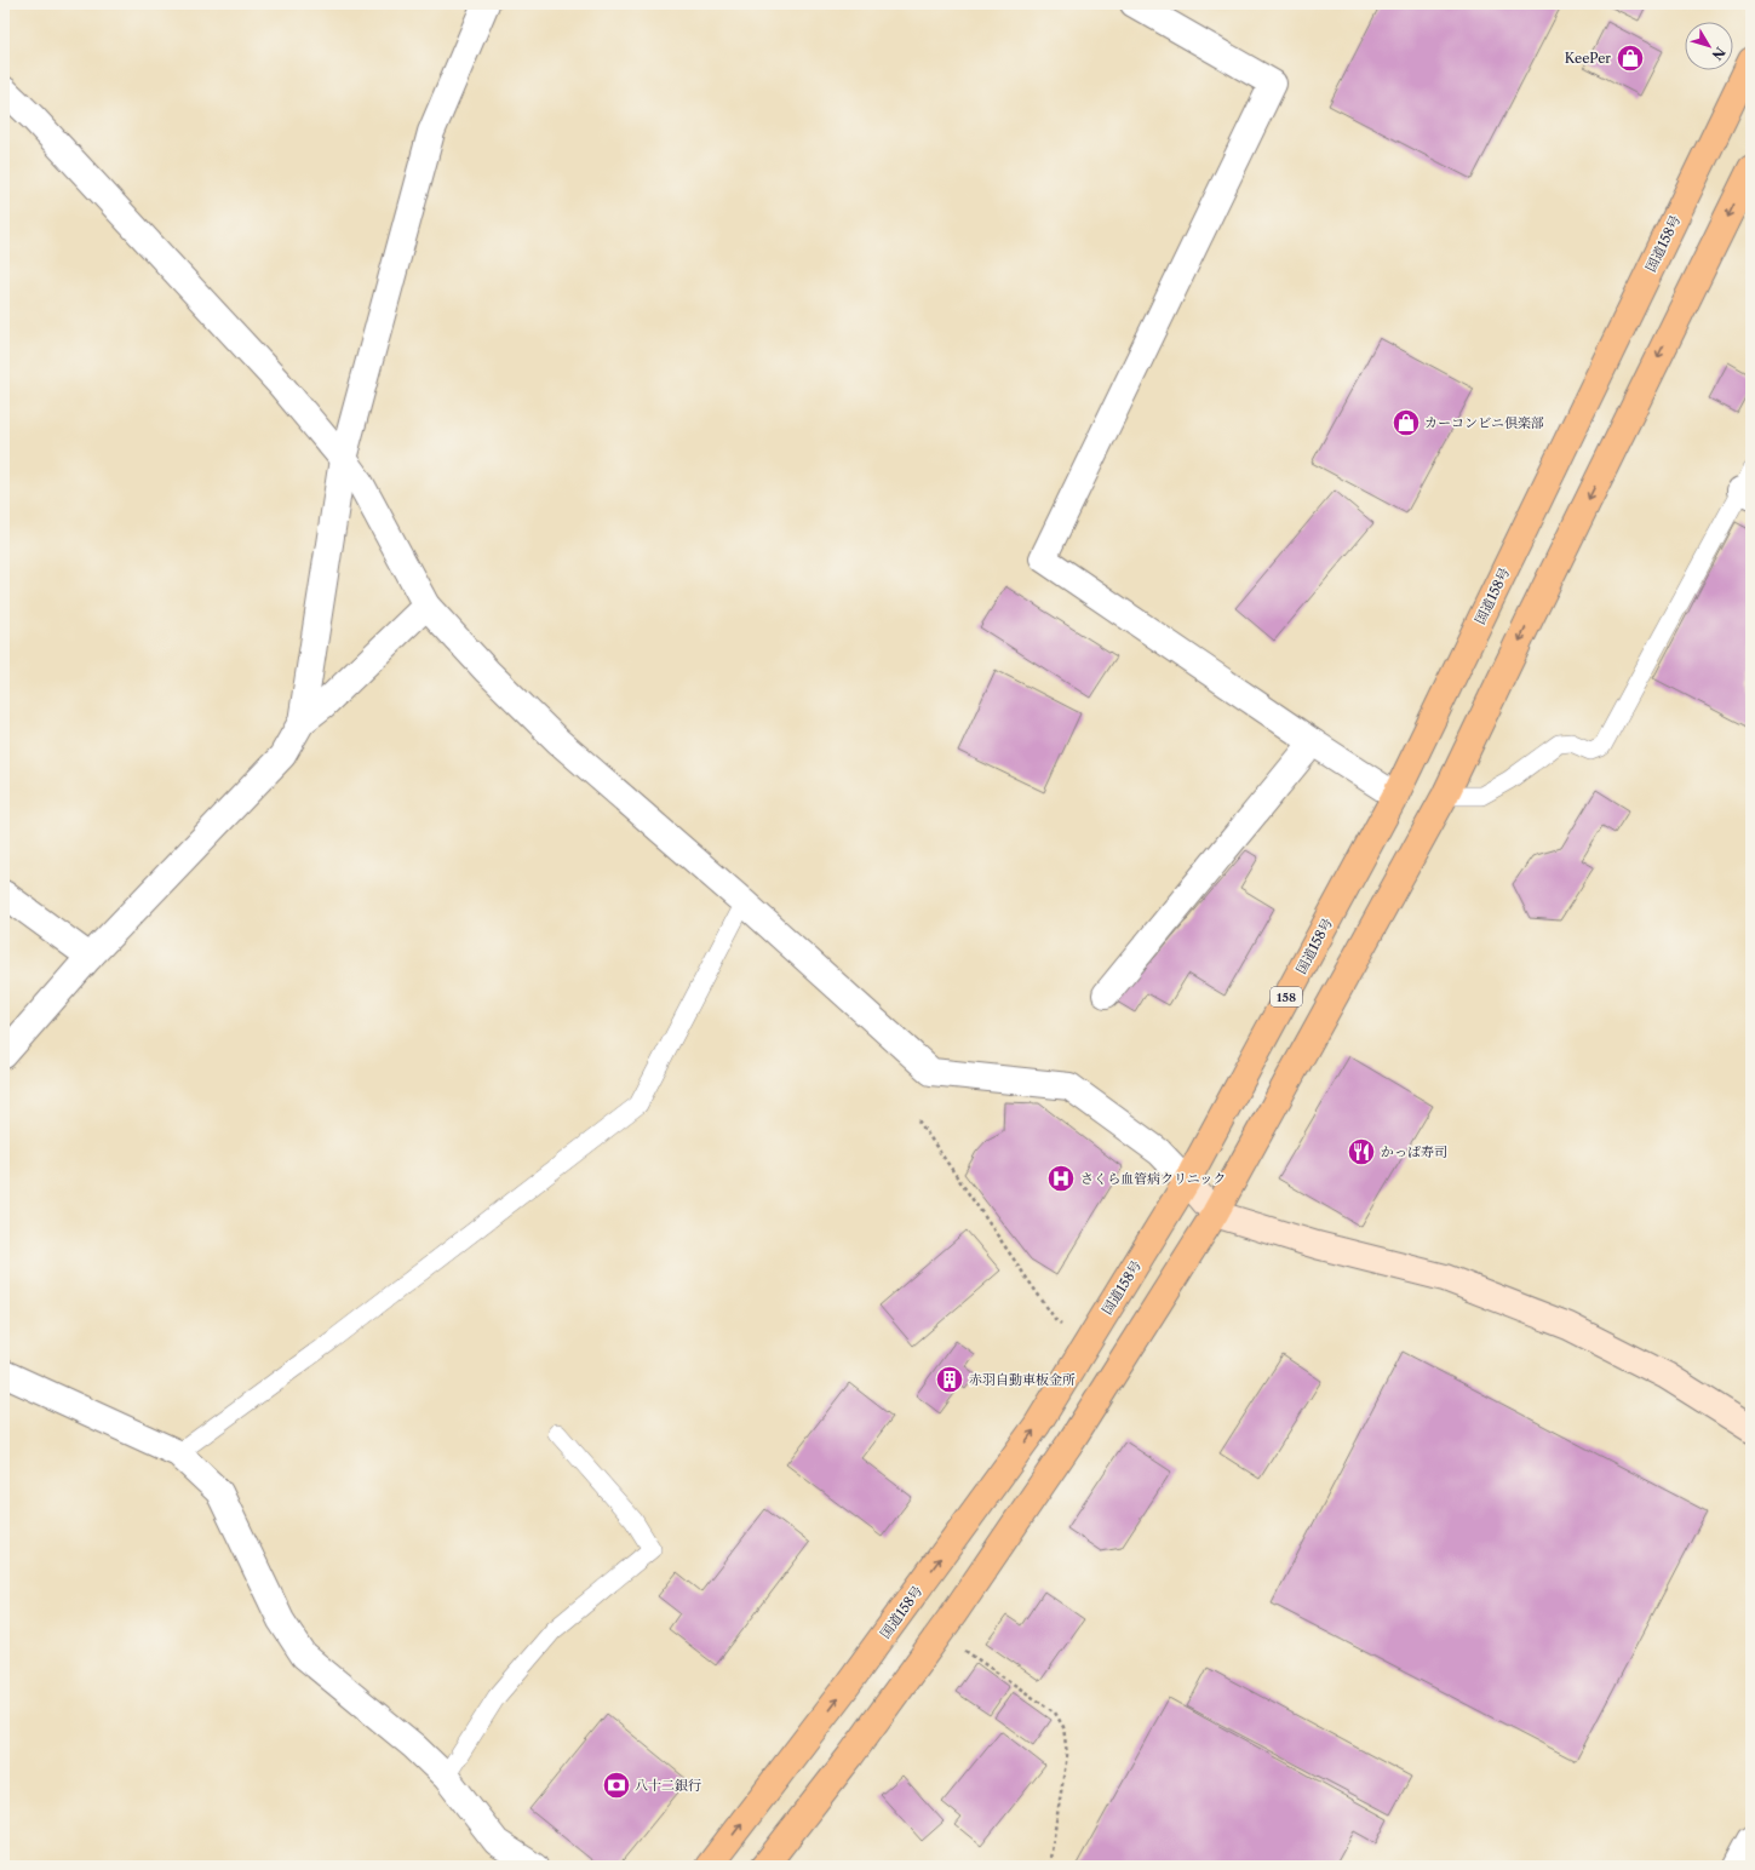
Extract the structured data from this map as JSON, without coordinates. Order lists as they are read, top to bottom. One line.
{"streets":{"highway":["国道158号","158"]},"places":{"shop":["KeePer","カーコンビニ倶楽部"],"restaurant":["かっぱ寿司"],"hospital":["さくら血管病クリニック"],"building":["赤羽自動車板金所"],"bank":["八十二銀行"]},"north":"bottom right"}
